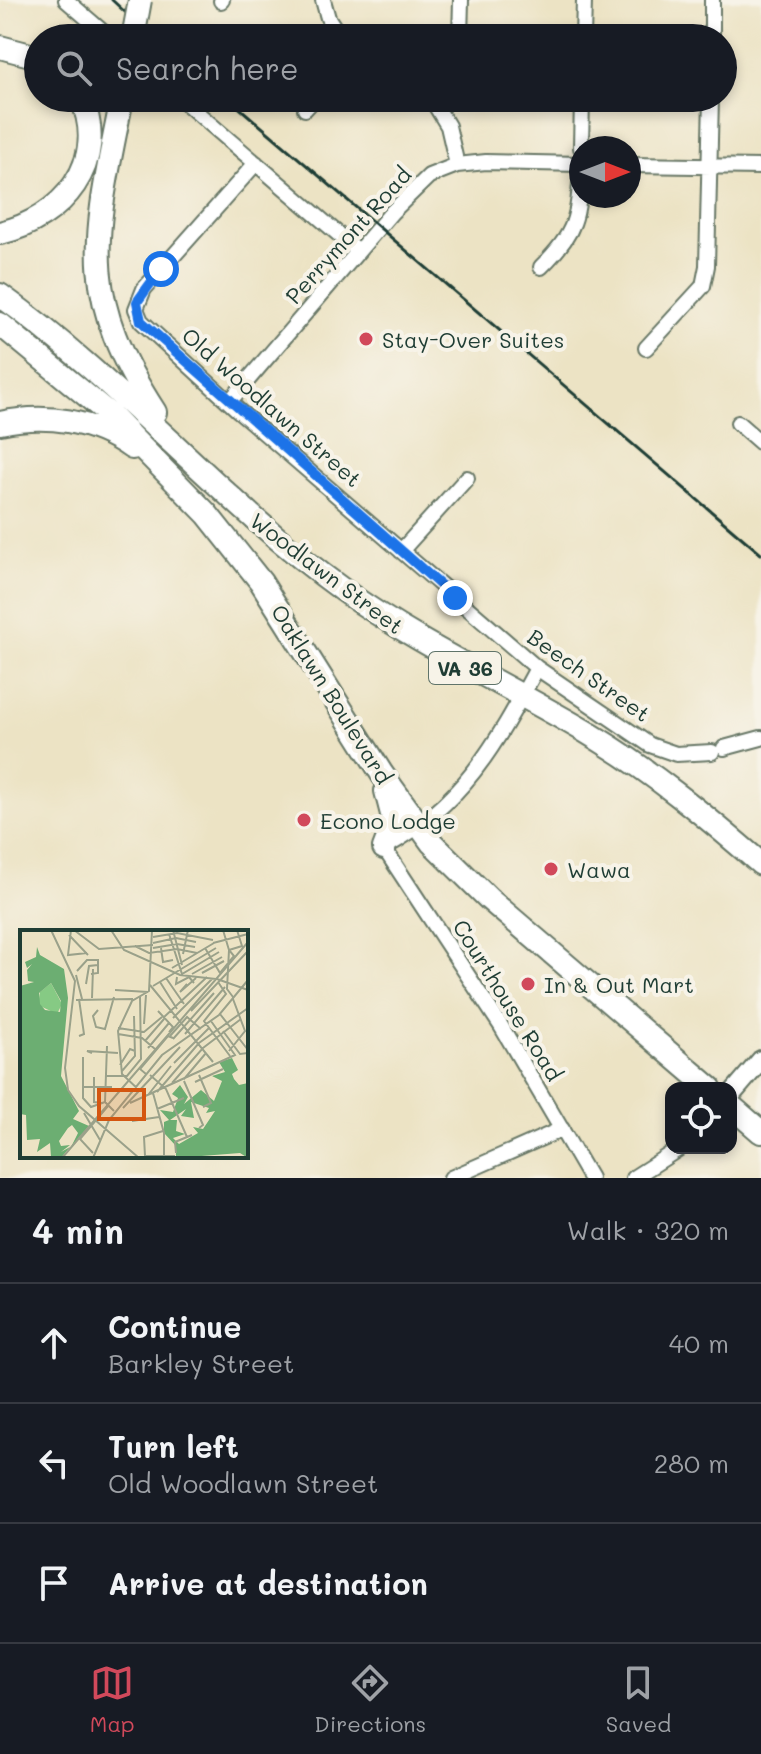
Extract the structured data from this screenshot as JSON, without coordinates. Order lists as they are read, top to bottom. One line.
{"streets":{"highway":["Woodlawn Street","VA 36","Oaklawn Boulevard"],"street":["Perrymont Road","Old Woodlawn Street","Beech Street","Courthouse Road"]},"crossings":[["Perrymont Road","Old Woodlawn Street"],["Old Woodlawn Street","Beech Street"],["Woodlawn Street","VA 36"]],"places":["Stay-Over Suites","Econo Lodge","Wawa","In & Out Mart"],"north":"right","page":{"search":"Search here","heading":["4 min","Walk · 320 m"],"list":[["Continue","Barkley Street","40 m"],["Turn left","Old Woodlawn Street","280 m"],"Arrive at destination"],"nav":["Map","Directions","Saved"]}}
